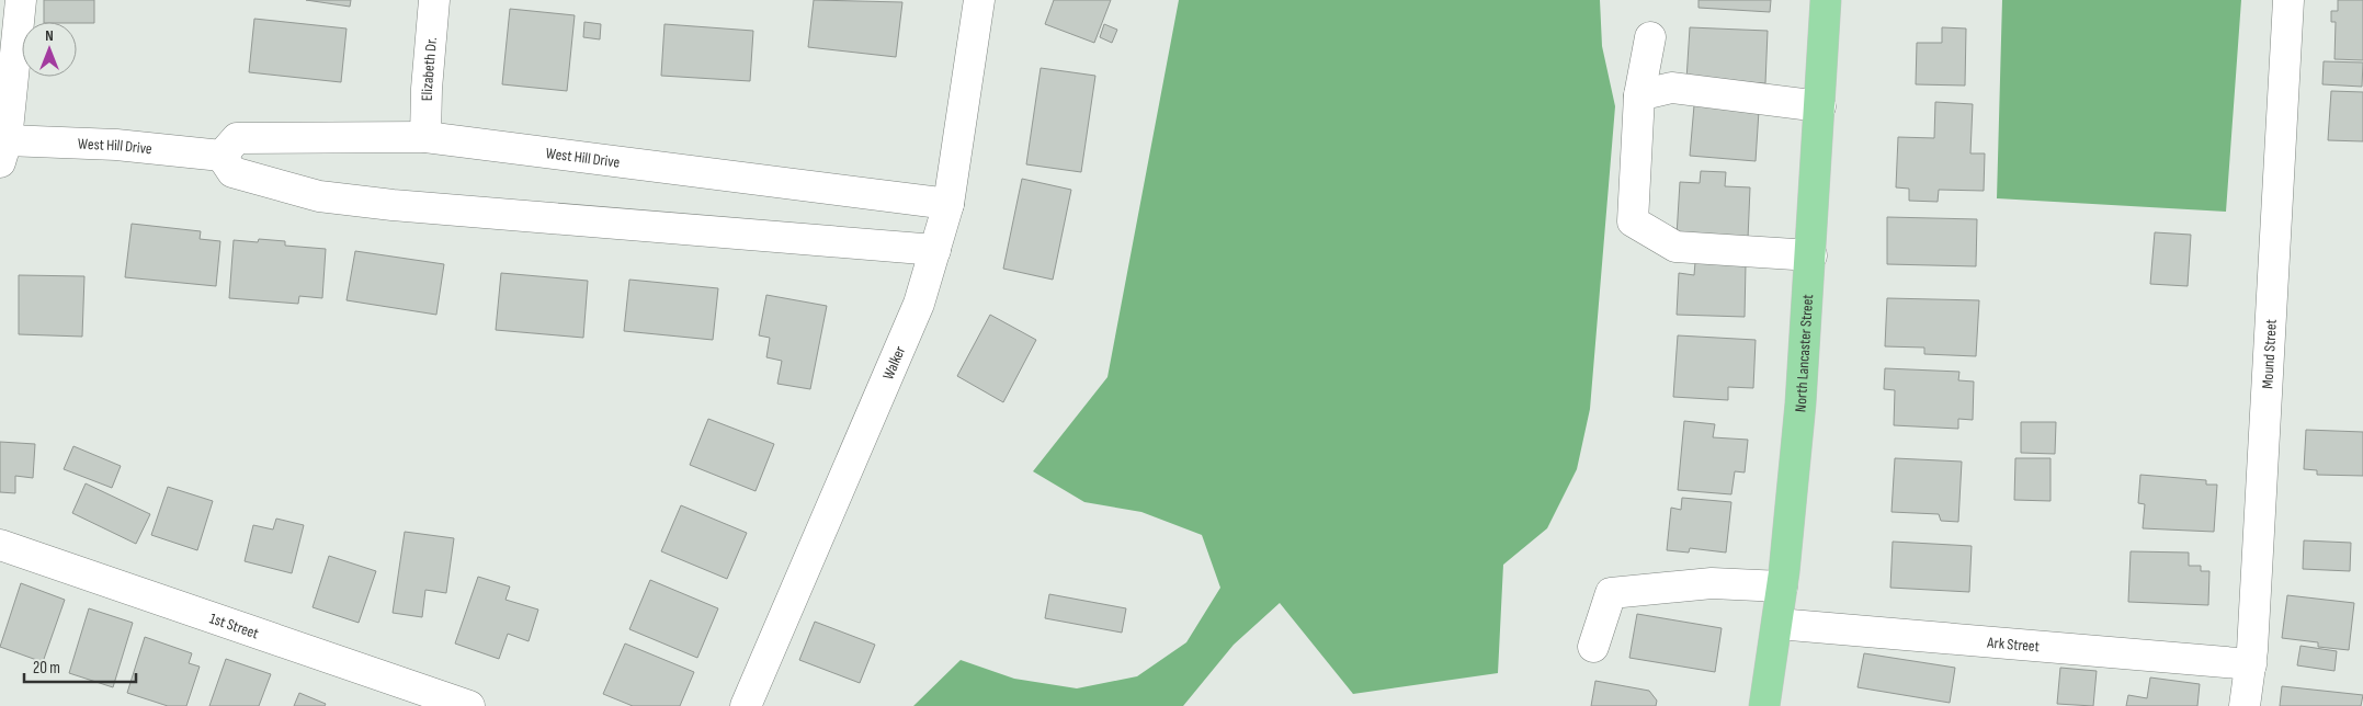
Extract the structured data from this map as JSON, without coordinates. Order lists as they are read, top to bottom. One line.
{"streets":{"main road":["North Lancaster Street"],"street":["Elizabeth Dr.","West Hill Drive","Mound Street","Walker","1st Street","Ark Street"]},"crossings":[["Elizabeth Dr.","West Hill Drive"],["West Hill Drive","Walker"],["Mound Street","Ark Street"],["North Lancaster Street","Ark Street"]],"scale_bar":"20 m","north":"top"}
